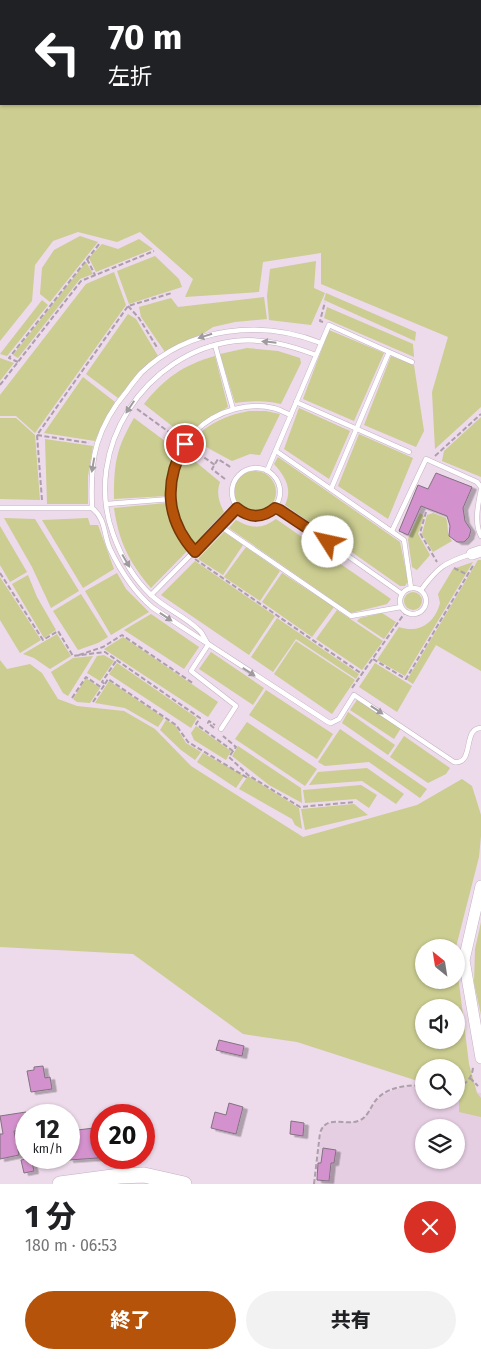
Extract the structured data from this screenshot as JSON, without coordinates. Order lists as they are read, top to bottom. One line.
{"north":"top left","page":{"turn":["70 m","左折"],"speed":"12 km/h","limit":"20","heading":["1 分","180 m · 06:53"],"buttons":["終了","共有"]}}
